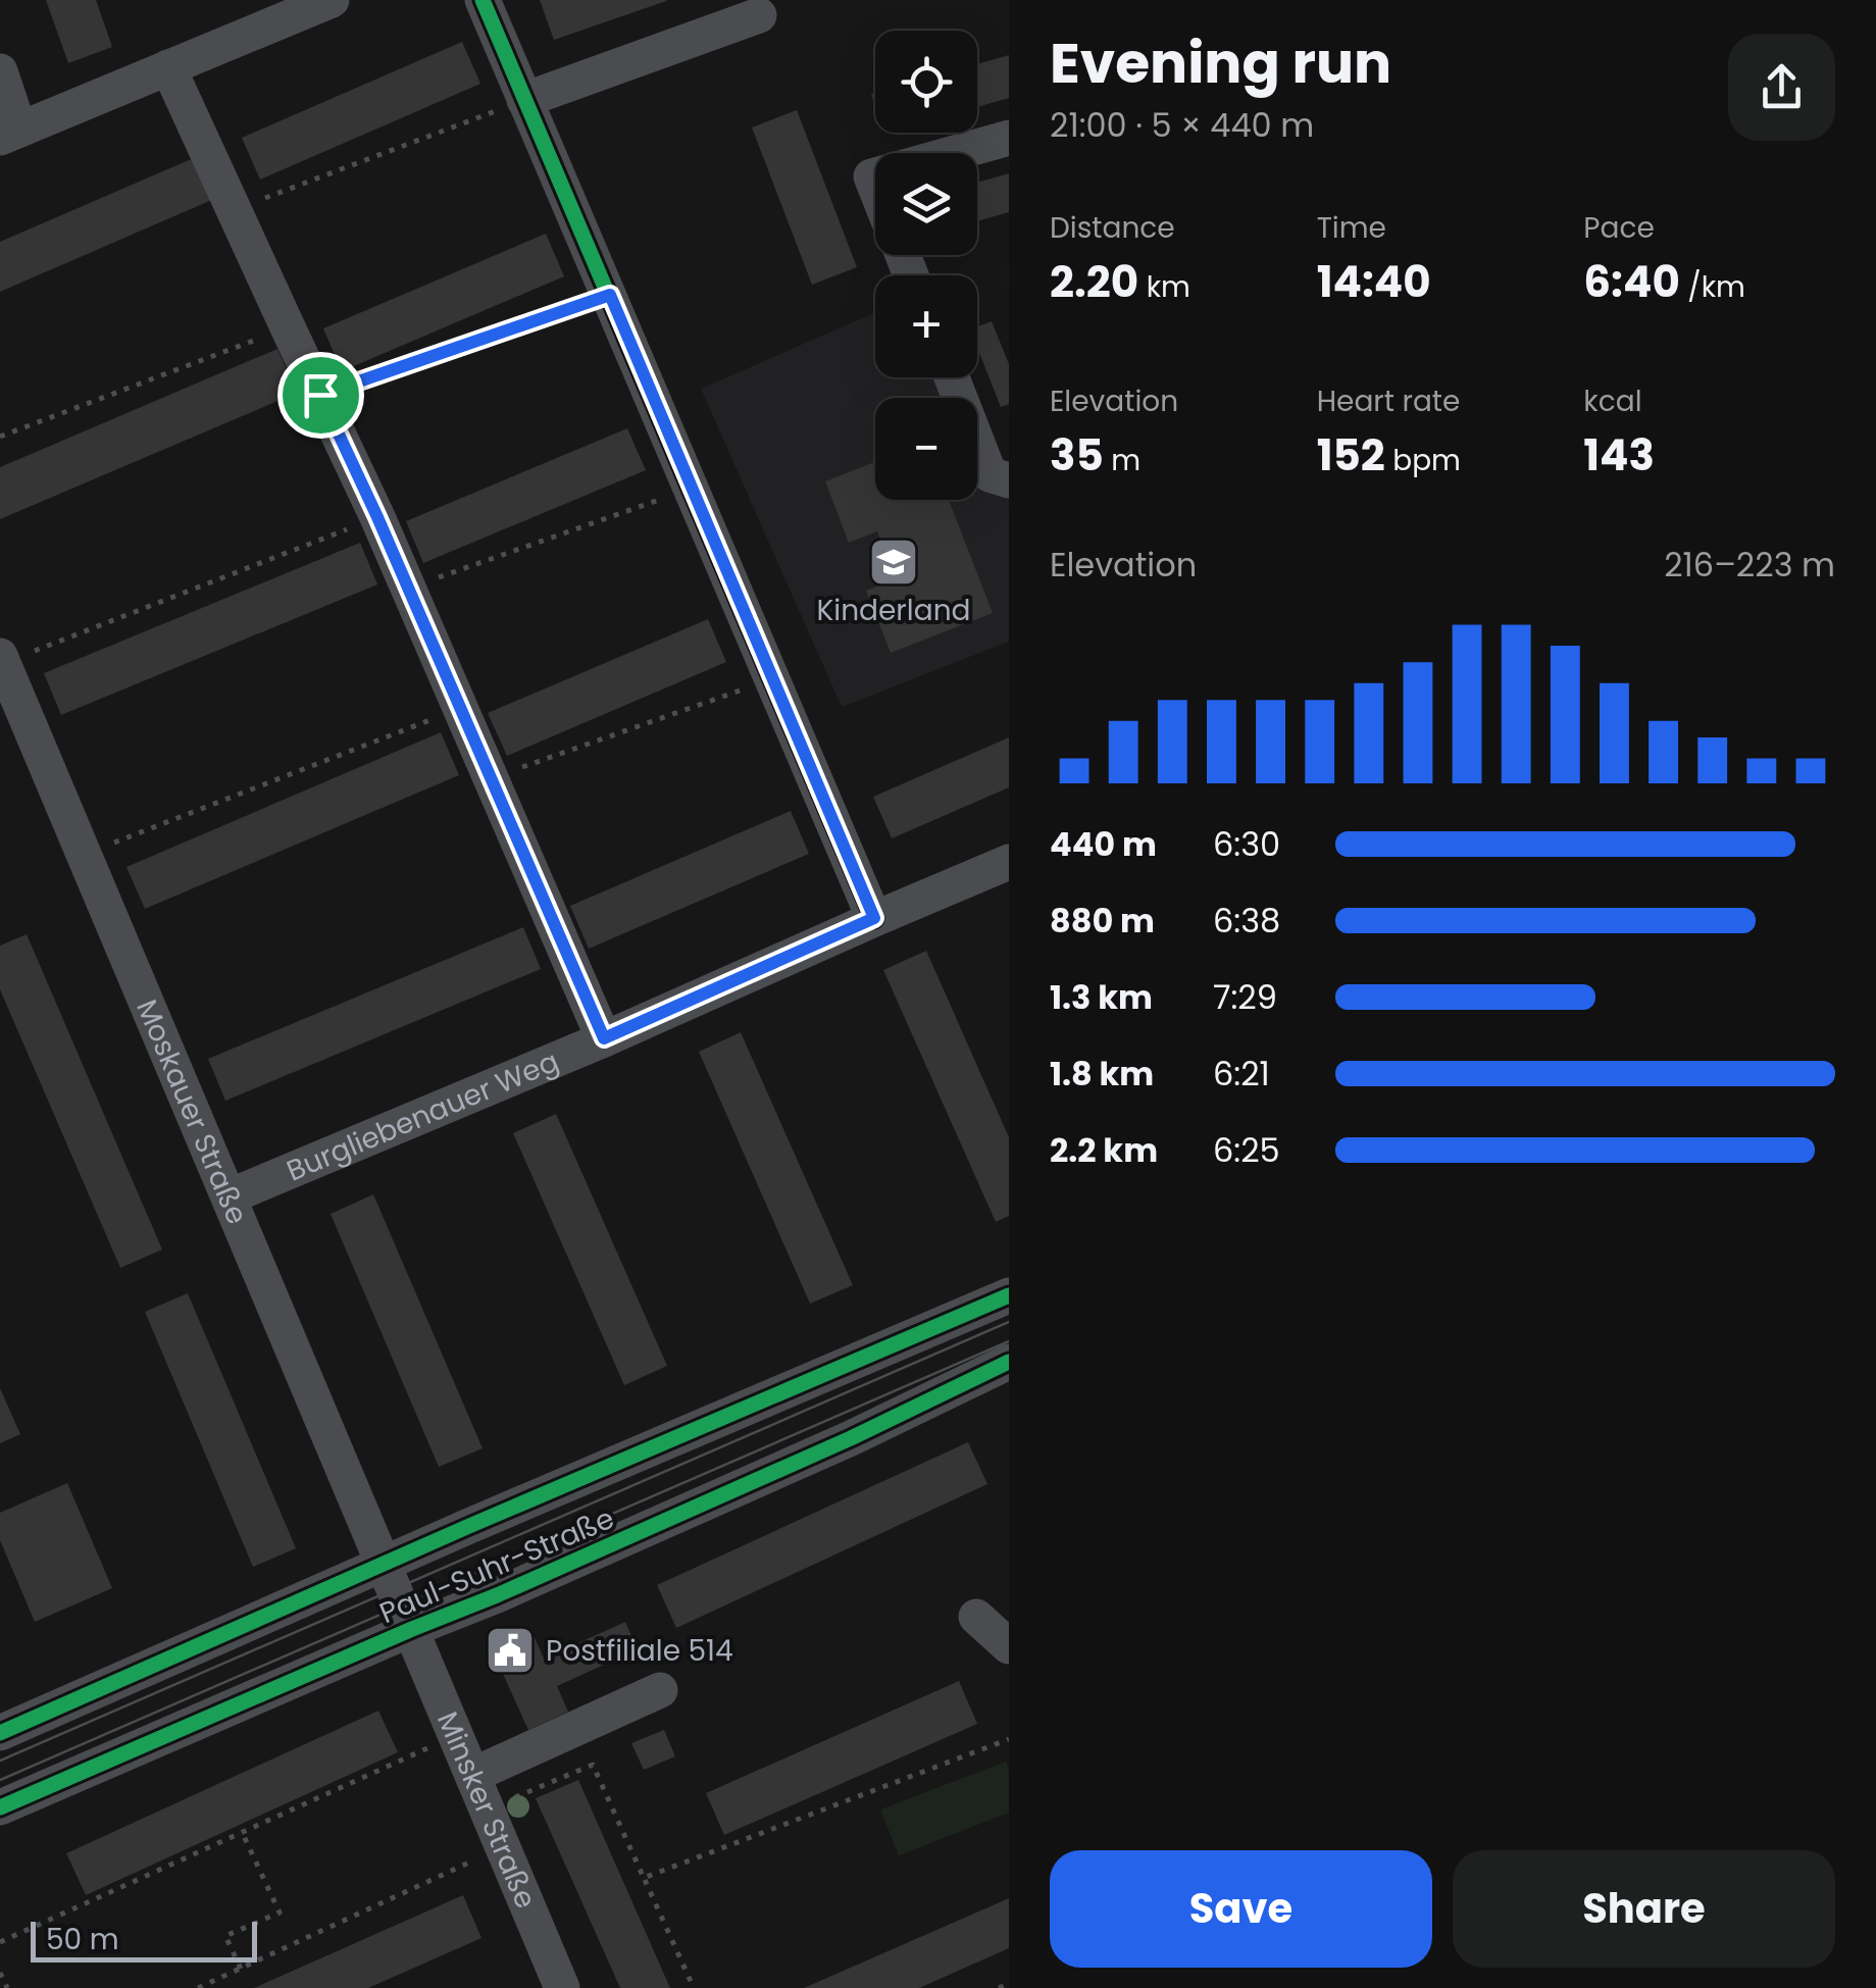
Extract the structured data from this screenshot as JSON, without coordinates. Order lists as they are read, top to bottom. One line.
{"streets":{"street":["Moskauer Straße","Burgliebenauer Weg","Paul-Suhr-Straße","Minsker Straße"]},"crossings":[["Moskauer Straße","Burgliebenauer Weg"],["Moskauer Straße","Paul-Suhr-Straße"],["Moskauer Straße","Minsker Straße"],["Paul-Suhr-Straße","Minsker Straße"]],"places":{"school or university":["Kinderland"],"public building":["Postfiliale 514"]},"scale_bar":"50 m","page":{"heading":["Evening run","21:00 · 5 × 440 m"],"map_buttons":["+","−"],"stats":[["Distance","2.20 km"],["Time","14:40"],["Pace","6:40 /km"],["Elevation","35 m"],["Heart rate","152 bpm"],["kcal","143"]],"chart":["Elevation","216–223 m"],"list":[{"name":"440 m","note":"6:30"},{"name":"880 m","note":"6:38"},{"name":"1.3 km","note":"7:29"},{"name":"1.8 km","note":"6:21"},{"name":"2.2 km","note":"6:25"}],"buttons":["Save","Share"],"scale":"50 m"}}
